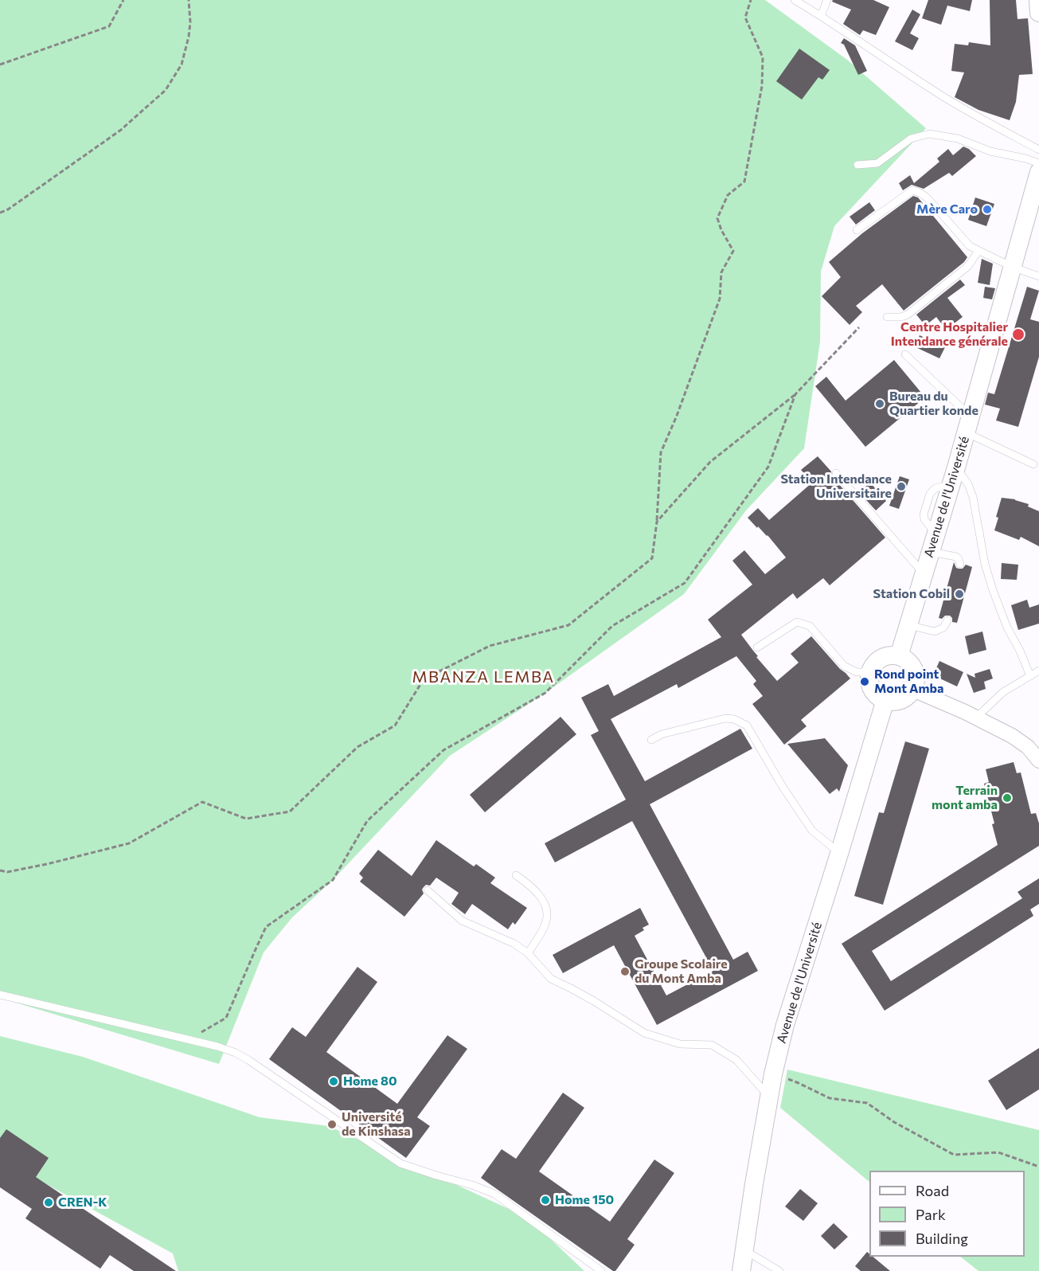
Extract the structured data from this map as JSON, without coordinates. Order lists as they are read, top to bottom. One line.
{"streets":{"street":["Avenue de l'Université"]},"districts":["MBANZA LEMBA"],"places":["Mère Caro","Centre Hospitalier Intendance générale","Bureau du Quartier konde","Station Intendance Universitaire","Station Cobil","Rond point Mont Amba","Terrain mont amba","Groupe Scolaire du Mont Amba","Home 80","Université de Kinshasa","Home 150","CREN-K"],"legend":["Road","Park","Building"]}
